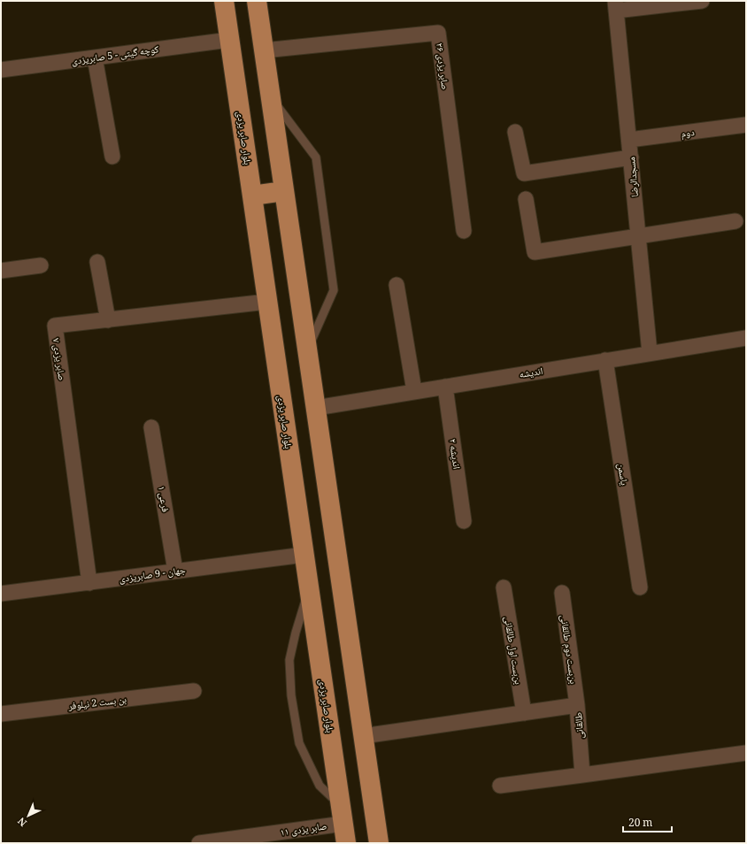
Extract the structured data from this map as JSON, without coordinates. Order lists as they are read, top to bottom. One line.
{"streets":{"main road":["بلوار صابر یزدی"],"street":["کوچه گیتی - 5 صابریزدی","صابر یزدی ۲۶","دوم","مسجدالرضا","صابر یزدی ۷","اندیشه","اندیشه ۲","یاسمن","فرعی ۱","جهان - 9 صابریزدی","بن‌بست دوم طالقانی","بن‌بست اول طالقانی","بن بست 2 نیلوفر","طالقانی","صابر یزدی ۱۱"]},"crossings":[["کوچه گیتی - 5 صابریزدی","بلوار صابر یزدی"],["دوم","مسجدالرضا"],["بلوار صابر یزدی","صابر یزدی ۷"],["بلوار صابر یزدی","جهان - 9 صابریزدی"],["بلوار صابر یزدی","صابر یزدی ۱۱"],["مسجدالرضا","اندیشه"],["صابر یزدی ۷","جهان - 9 صابریزدی"],["اندیشه","اندیشه ۲"],["اندیشه","یاسمن"],["فرعی ۱","جهان - 9 صابریزدی"],["بن‌بست دوم طالقانی","طالقانی"],["بن‌بست اول طالقانی","طالقانی"]],"scale_bar":"20 m","north":"bottom left"}
